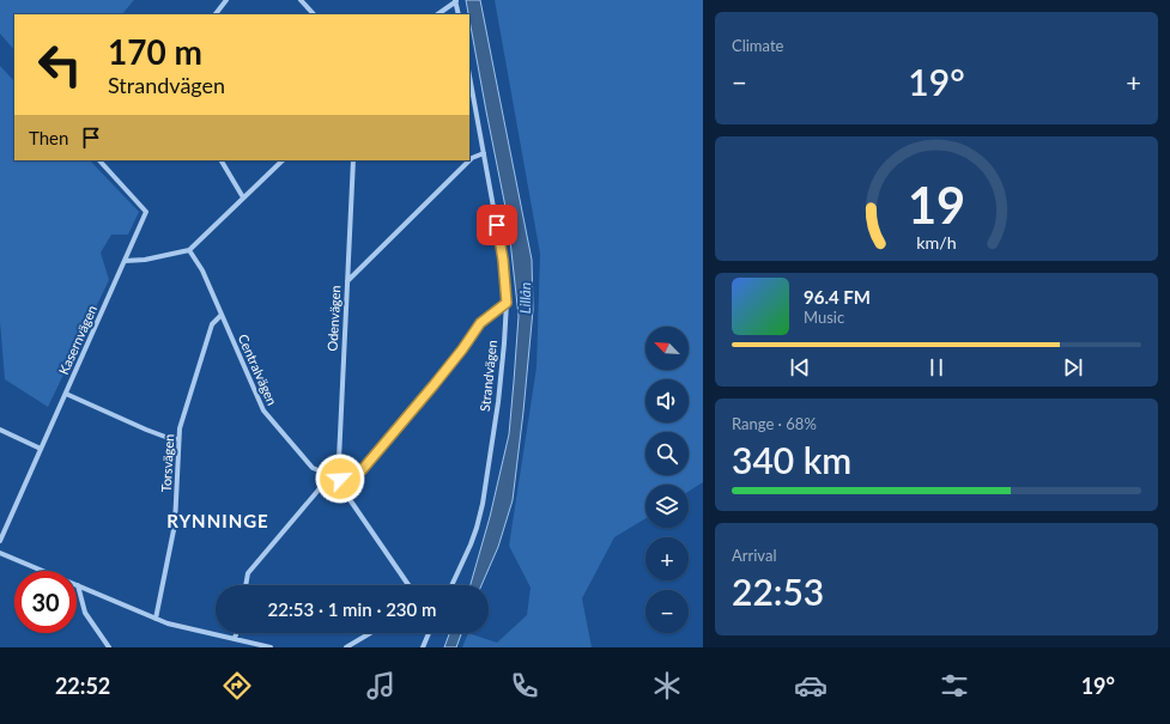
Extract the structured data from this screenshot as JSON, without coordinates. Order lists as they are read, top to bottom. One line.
{"streets":{"street":["Odenvägen","Kasernvägen","Centralvägen","Strandvägen","Torsvägen"]},"crossings":[["Odenvägen","Centralvägen"],["Centralvägen","Torsvägen"]],"districts":["RYNNINGE"],"water":["Lillån"],"north":"top left","page":{"tile":["Climate",["Range · 68%","340 km"],["Arrival","22:53"]],"turn":["170 m","Strandvägen"],"heat":["−","19°","+"],"then":"Then","song":["96.4 FM","Music"],"map_buttons":["+","−"],"limit":"30","trip":"22:53 · 1 min · 230 m","tabs":["22:52","19°"],"gauge":["19","km/h"]}}
